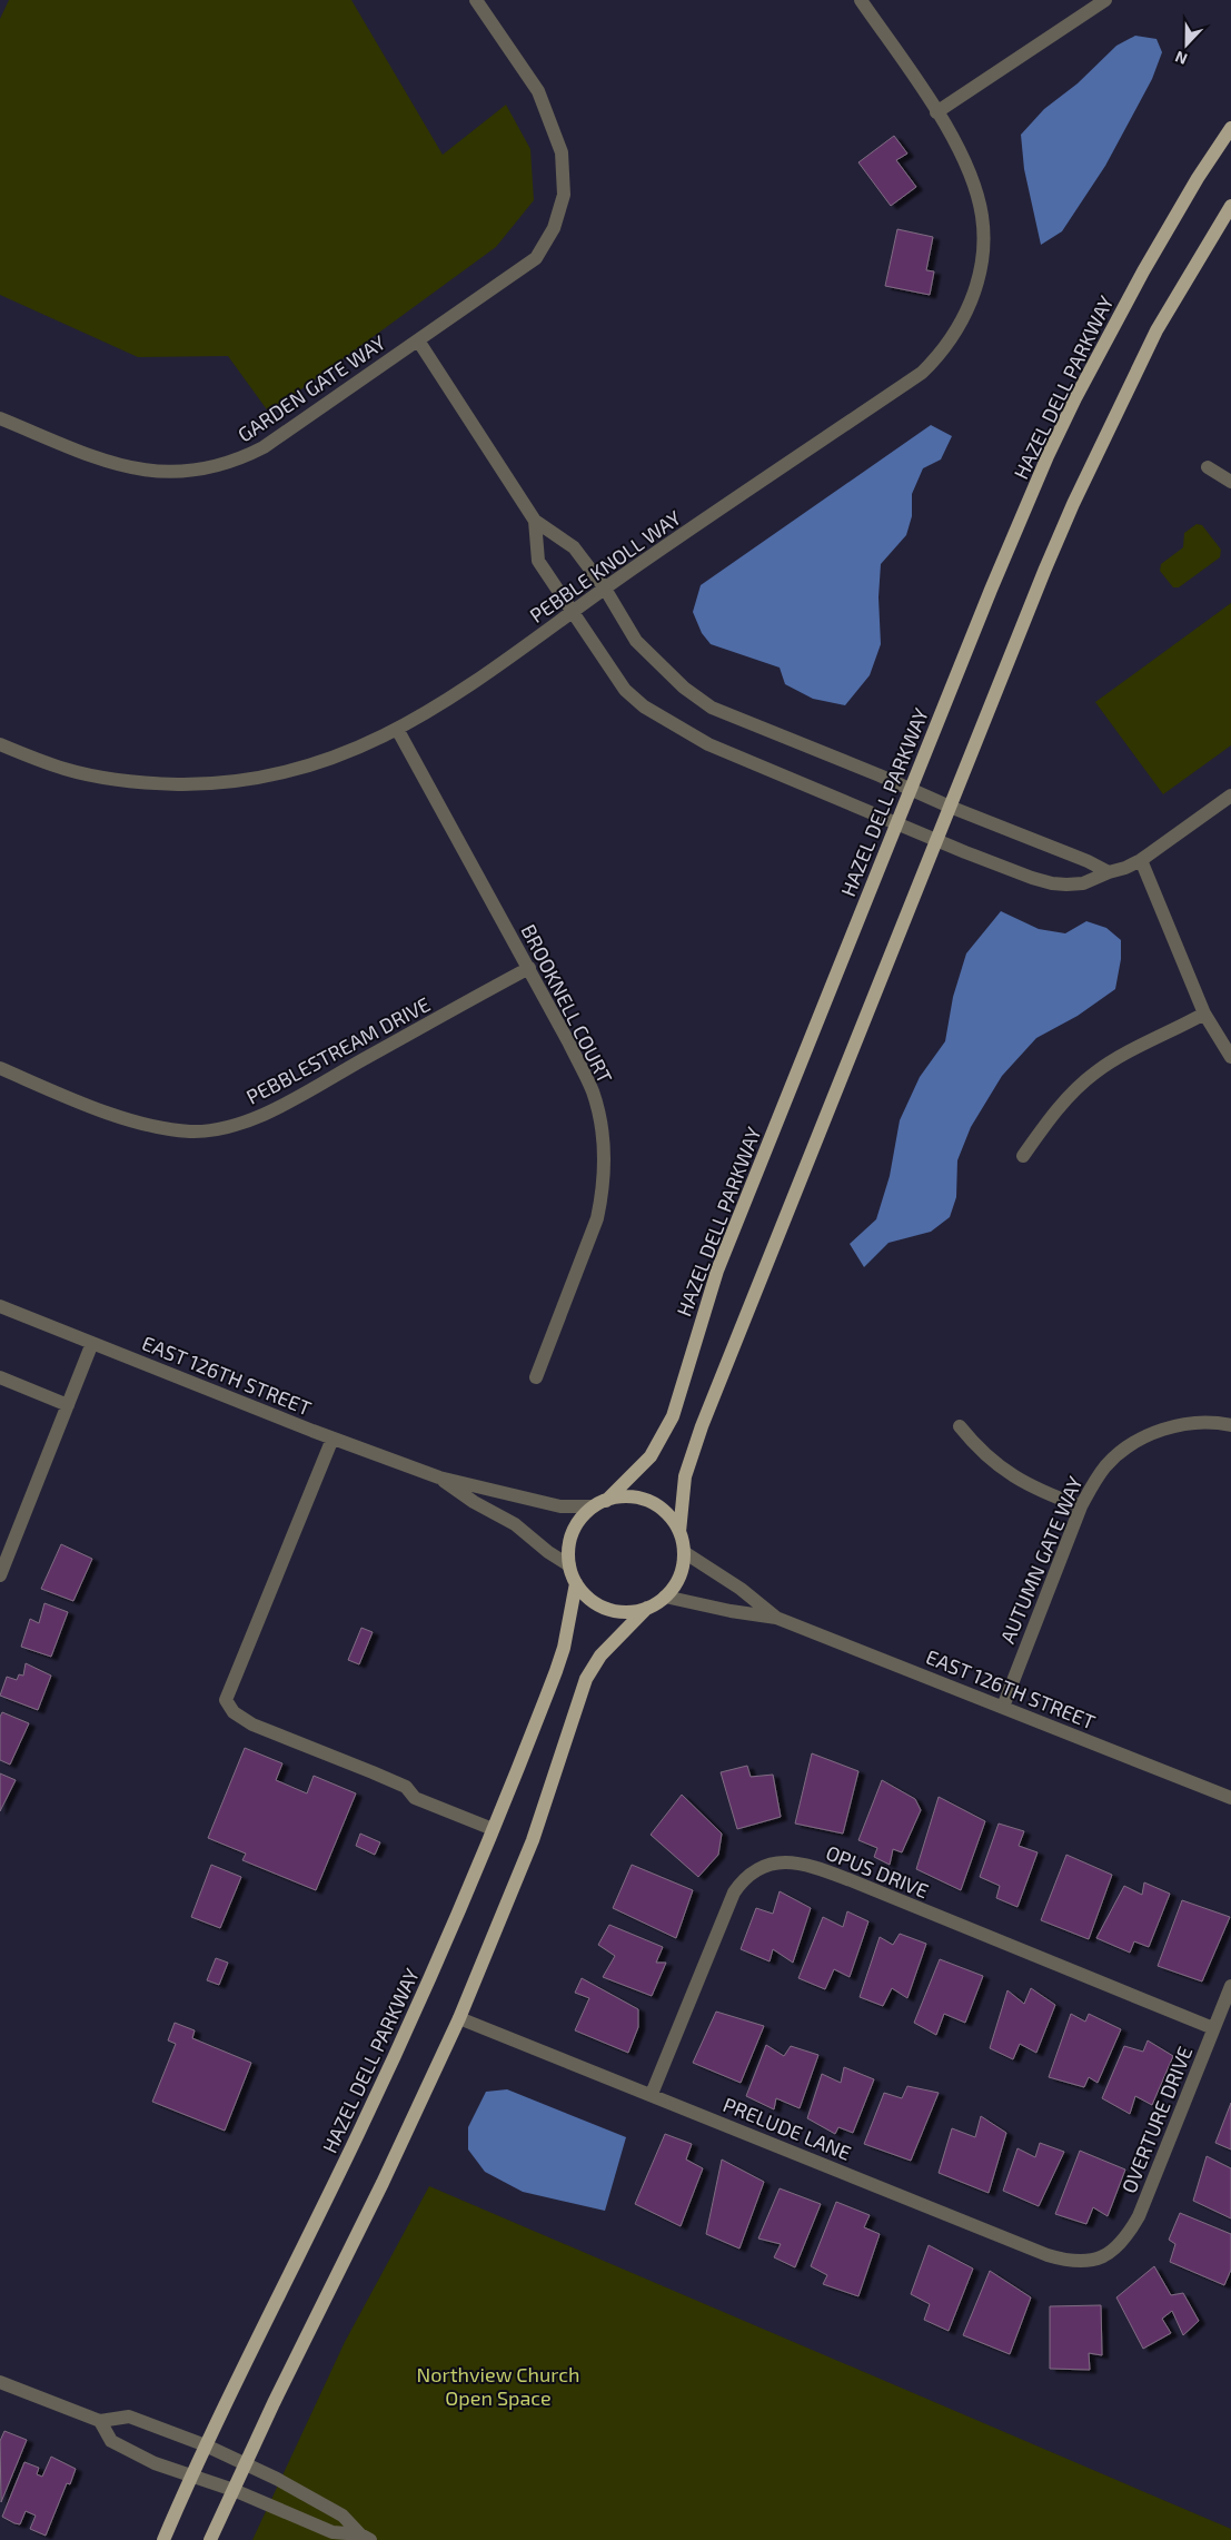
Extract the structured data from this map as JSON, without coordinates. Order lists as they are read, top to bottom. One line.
{"streets":{"main road":["HAZEL DELL PARKWAY"],"street":["GARDEN GATE WAY","PEBBLE KNOLL WAY","BROOKNELL COURT","PEBBLESTREAM DRIVE","EAST 126TH STREET","AUTUMN GATE WAY","OPUS DRIVE","OVERTURE DRIVE","PRELUDE LANE"]},"crossings":[["HAZEL DELL PARKWAY","EAST 126TH STREET"],["PEBBLE KNOLL WAY","BROOKNELL COURT"],["BROOKNELL COURT","PEBBLESTREAM DRIVE"],["EAST 126TH STREET","AUTUMN GATE WAY"],["OPUS DRIVE","OVERTURE DRIVE"],["OPUS DRIVE","PRELUDE LANE"],["OVERTURE DRIVE","PRELUDE LANE"]],"parks":["Northview Church Open Space"],"north":"bottom"}
